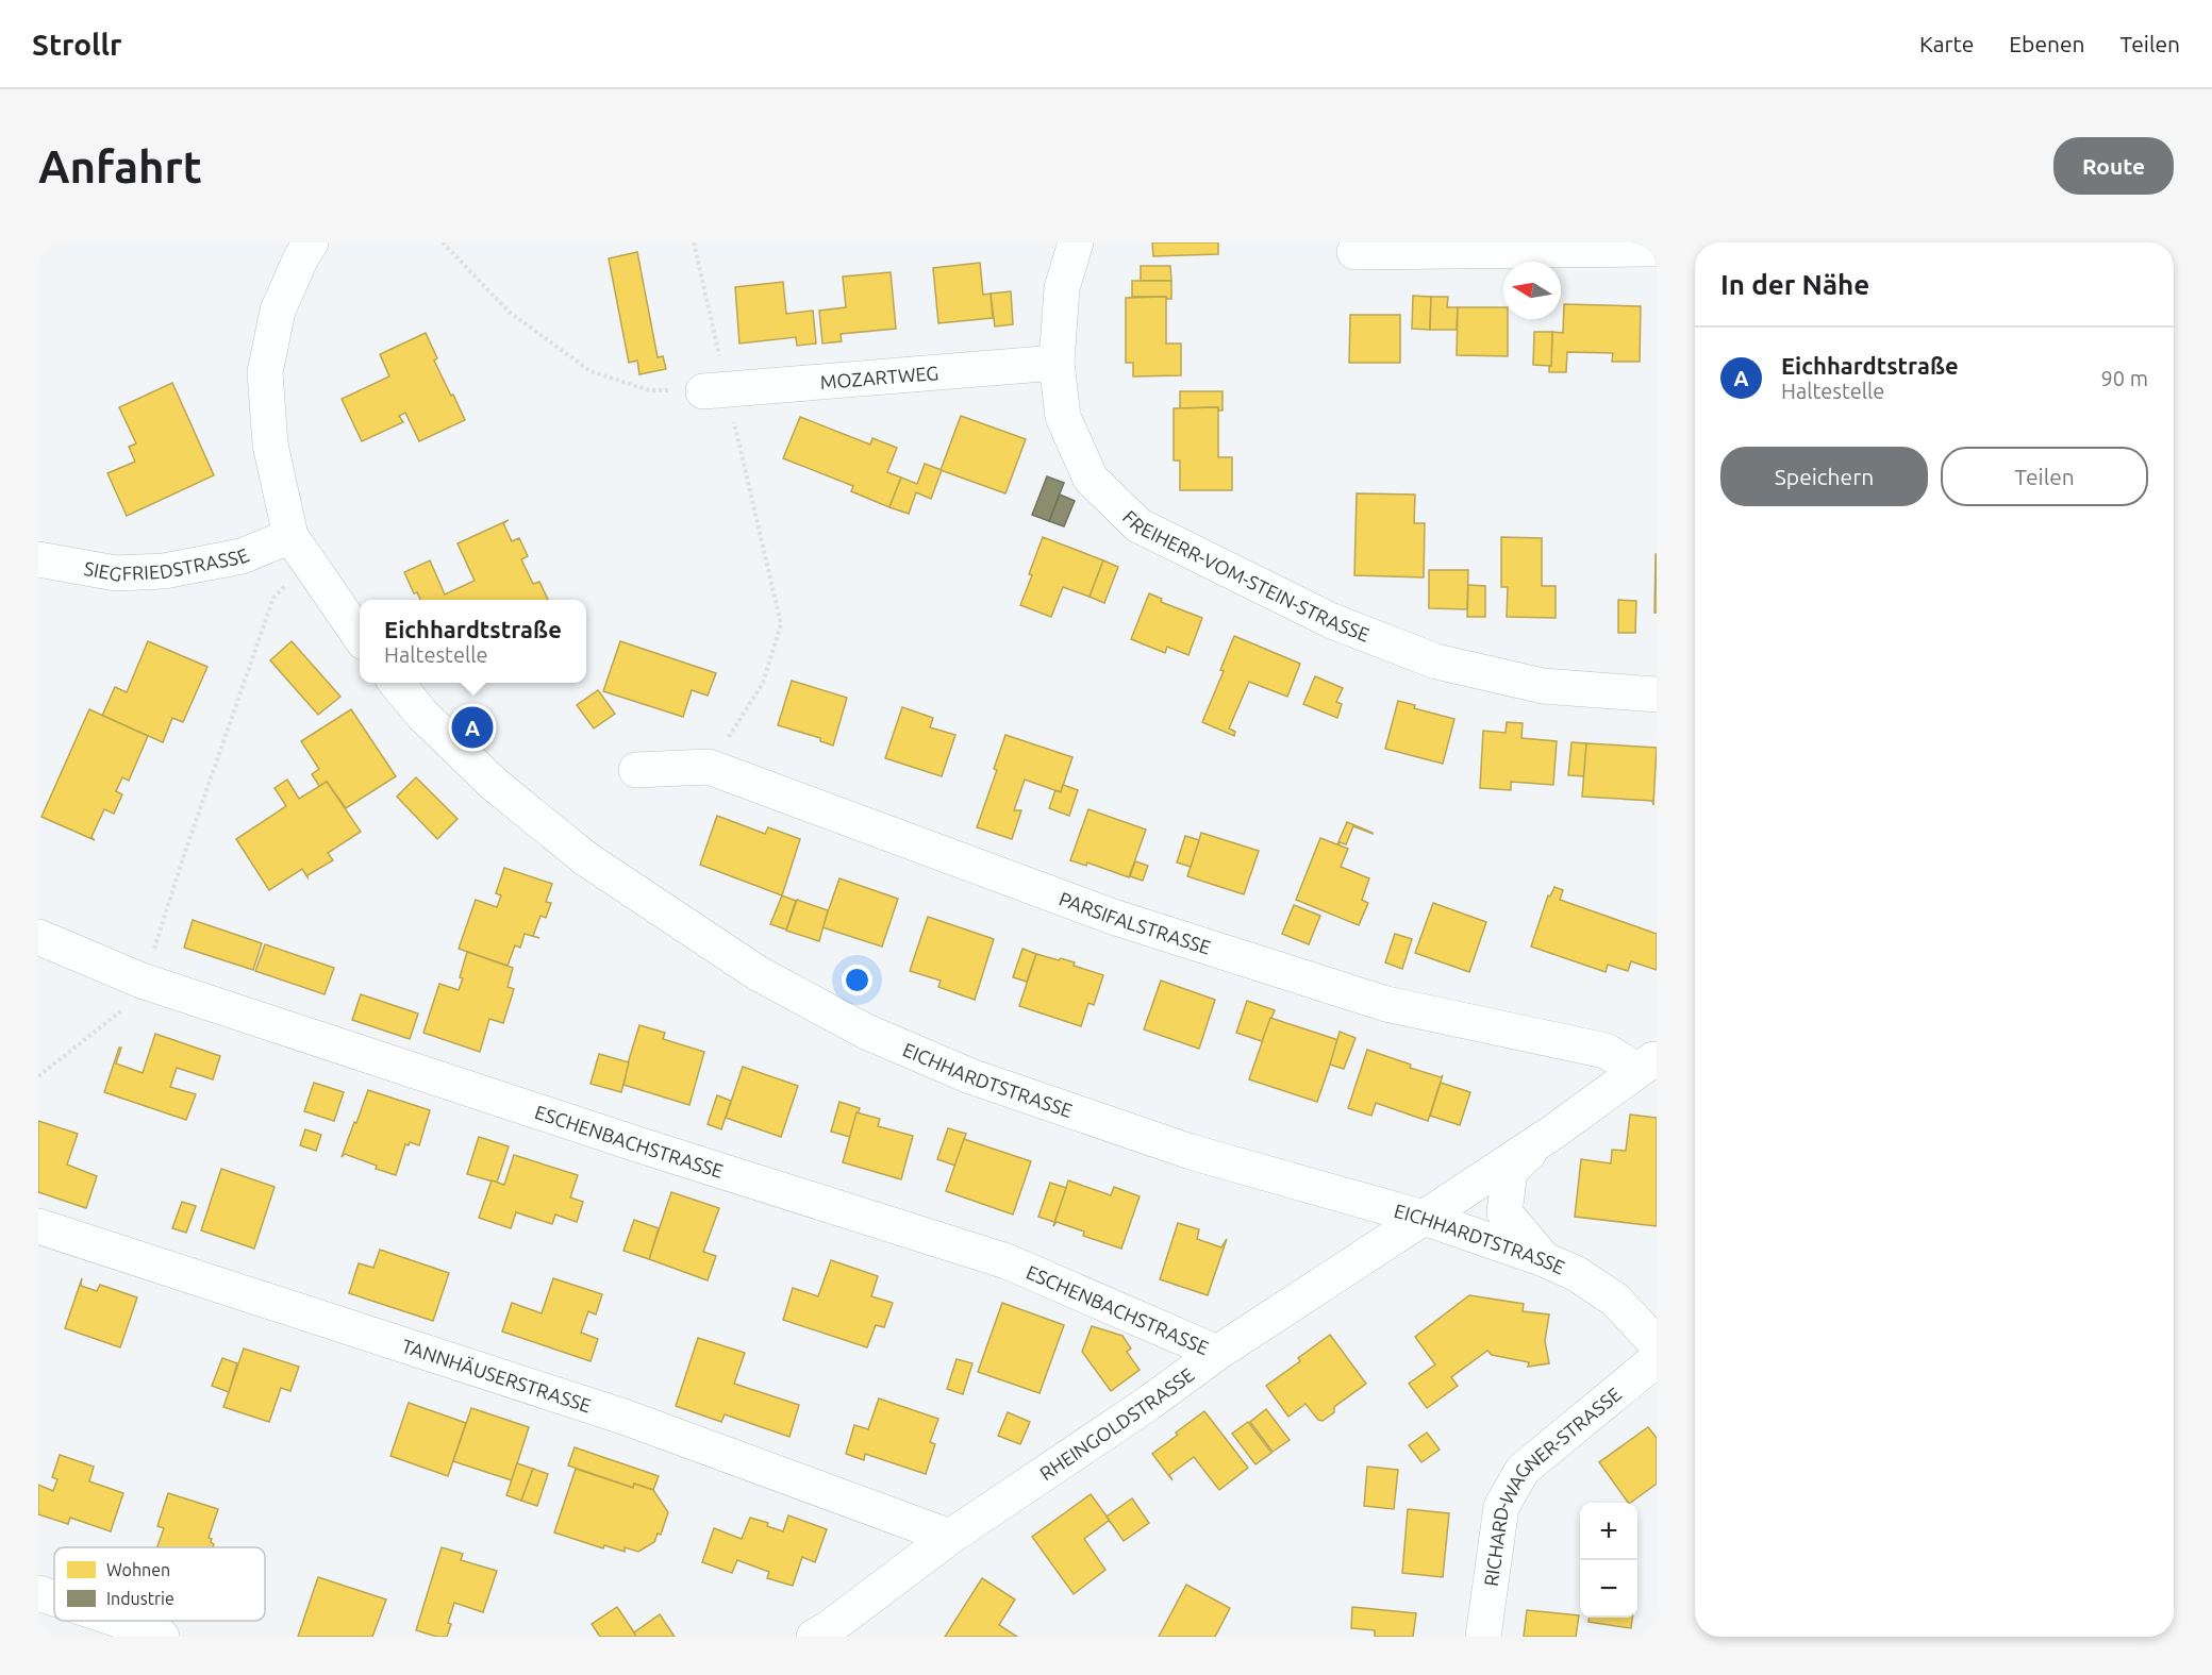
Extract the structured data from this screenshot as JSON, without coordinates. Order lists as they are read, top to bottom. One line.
{"streets":{"street":["MOZARTWEG","SIEGFRIEDSTRASSE","FREIHERR-VOM-STEIN-STRASSE","PARSIFALSTRASSE","EICHHARDTSTRASSE","ESCHENBACHSTRASSE","TANNHÄUSERSTRASSE","RHEINGOLDSTRASSE","RICHARD-WAGNER-STRASSE"]},"crossings":[["MOZARTWEG","FREIHERR-VOM-STEIN-STRASSE"],["EICHHARDTSTRASSE","RHEINGOLDSTRASSE"],["ESCHENBACHSTRASSE","RHEINGOLDSTRASSE"],["TANNHÄUSERSTRASSE","RHEINGOLDSTRASSE"]],"legend":["Wohnen","Industrie"],"north":"left","page":{"header":"Strollr","nav":["Karte","Ebenen","Teilen"],"buttons":["Route",["Speichern","Teilen"]],"title":"Anfahrt","heading":"In der Nähe","list":[{"mark":"A","name":"Eichhardtstraße","note":"Haltestelle","value":"90 m"}],"popup":["Eichhardtstraße","Haltestelle"],"pins":"A","map_buttons":["+","−"]}}
